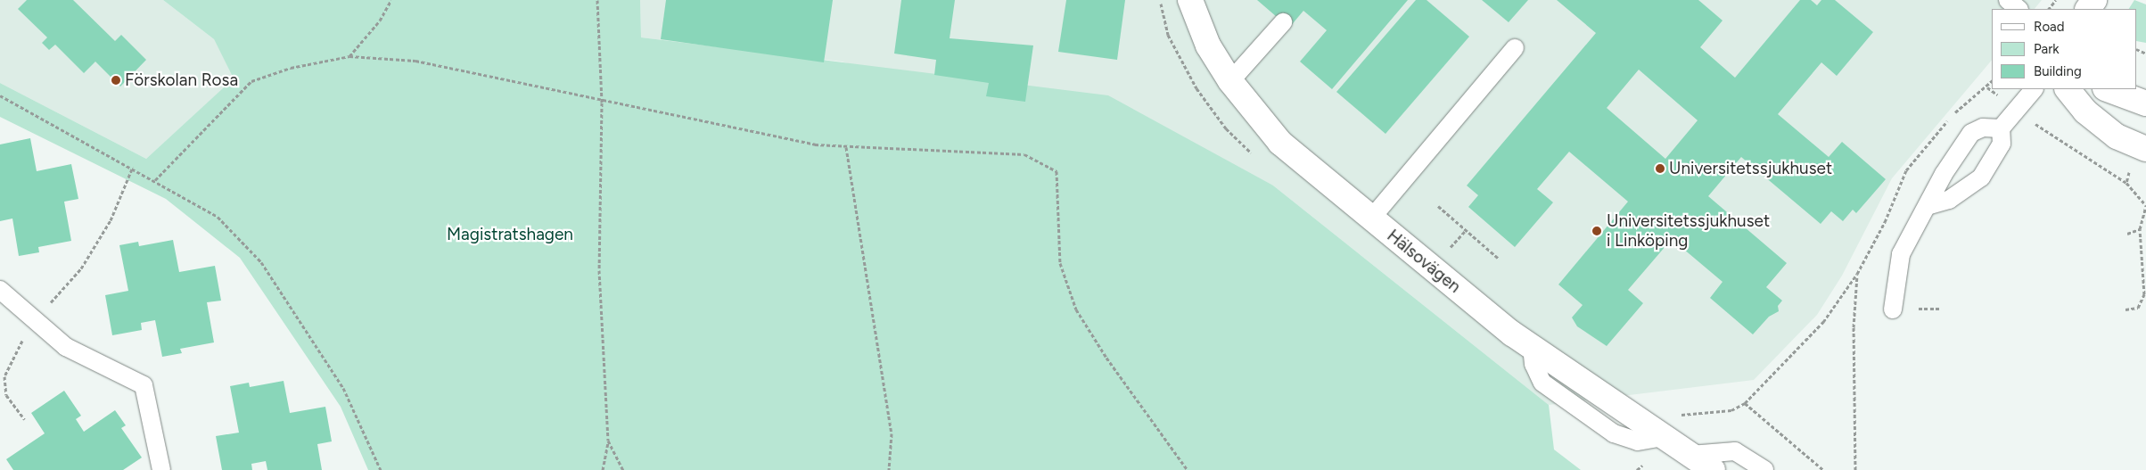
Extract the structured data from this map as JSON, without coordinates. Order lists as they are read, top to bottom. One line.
{"streets":{"street":["Hälsovägen"]},"parks":["Magistratshagen"],"places":["Förskolan Rosa","Universitetssjukhuset","Universitetssjukhuset i Linköping"],"legend":["Road","Park","Building"]}
